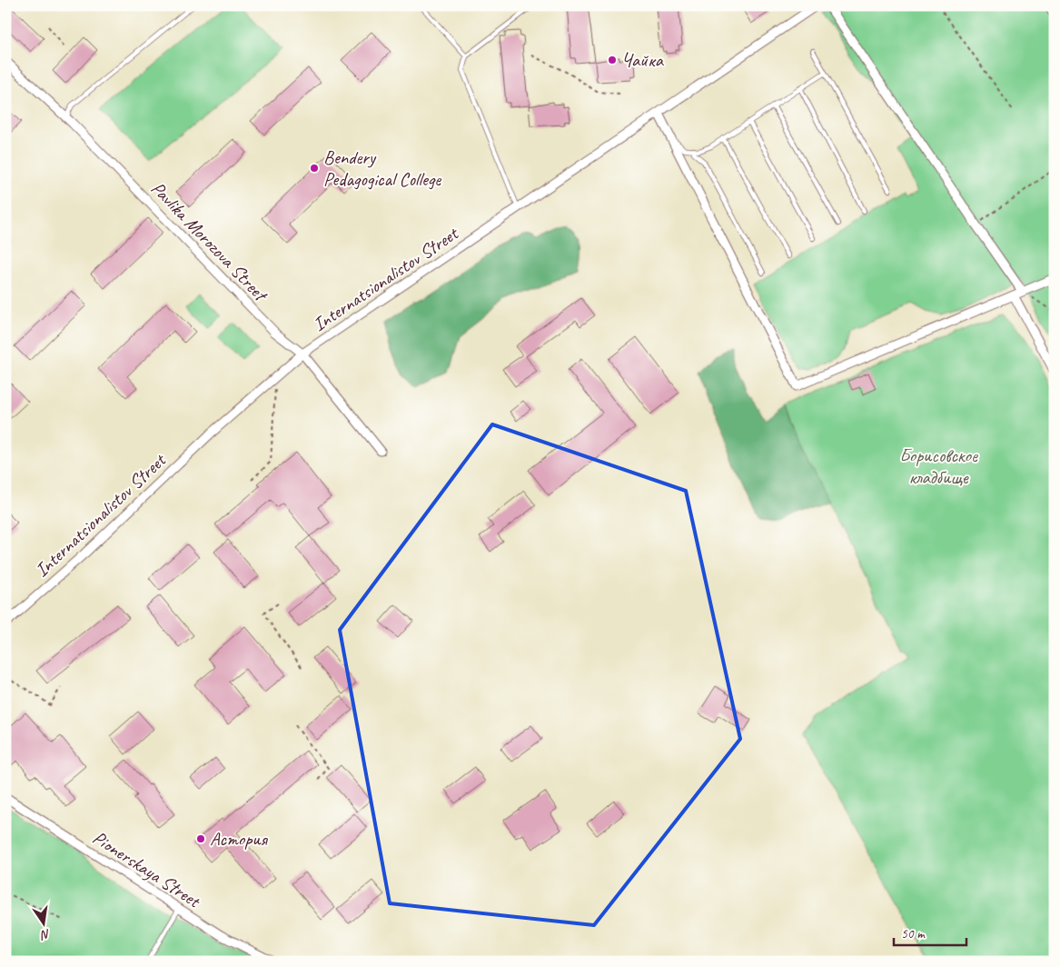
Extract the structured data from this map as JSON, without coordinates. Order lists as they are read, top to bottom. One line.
{"streets":{"street":["Pavlika Morozova Street","Internatsionalistov Street","Pionerskaya Street"]},"crossings":[["Pavlika Morozova Street","Internatsionalistov Street"]],"parks":["Борисовское кладбище"],"places":["Чайка","Bendery Pedagogical College","Астория"],"scale_bar":"50 m","north":"bottom"}
